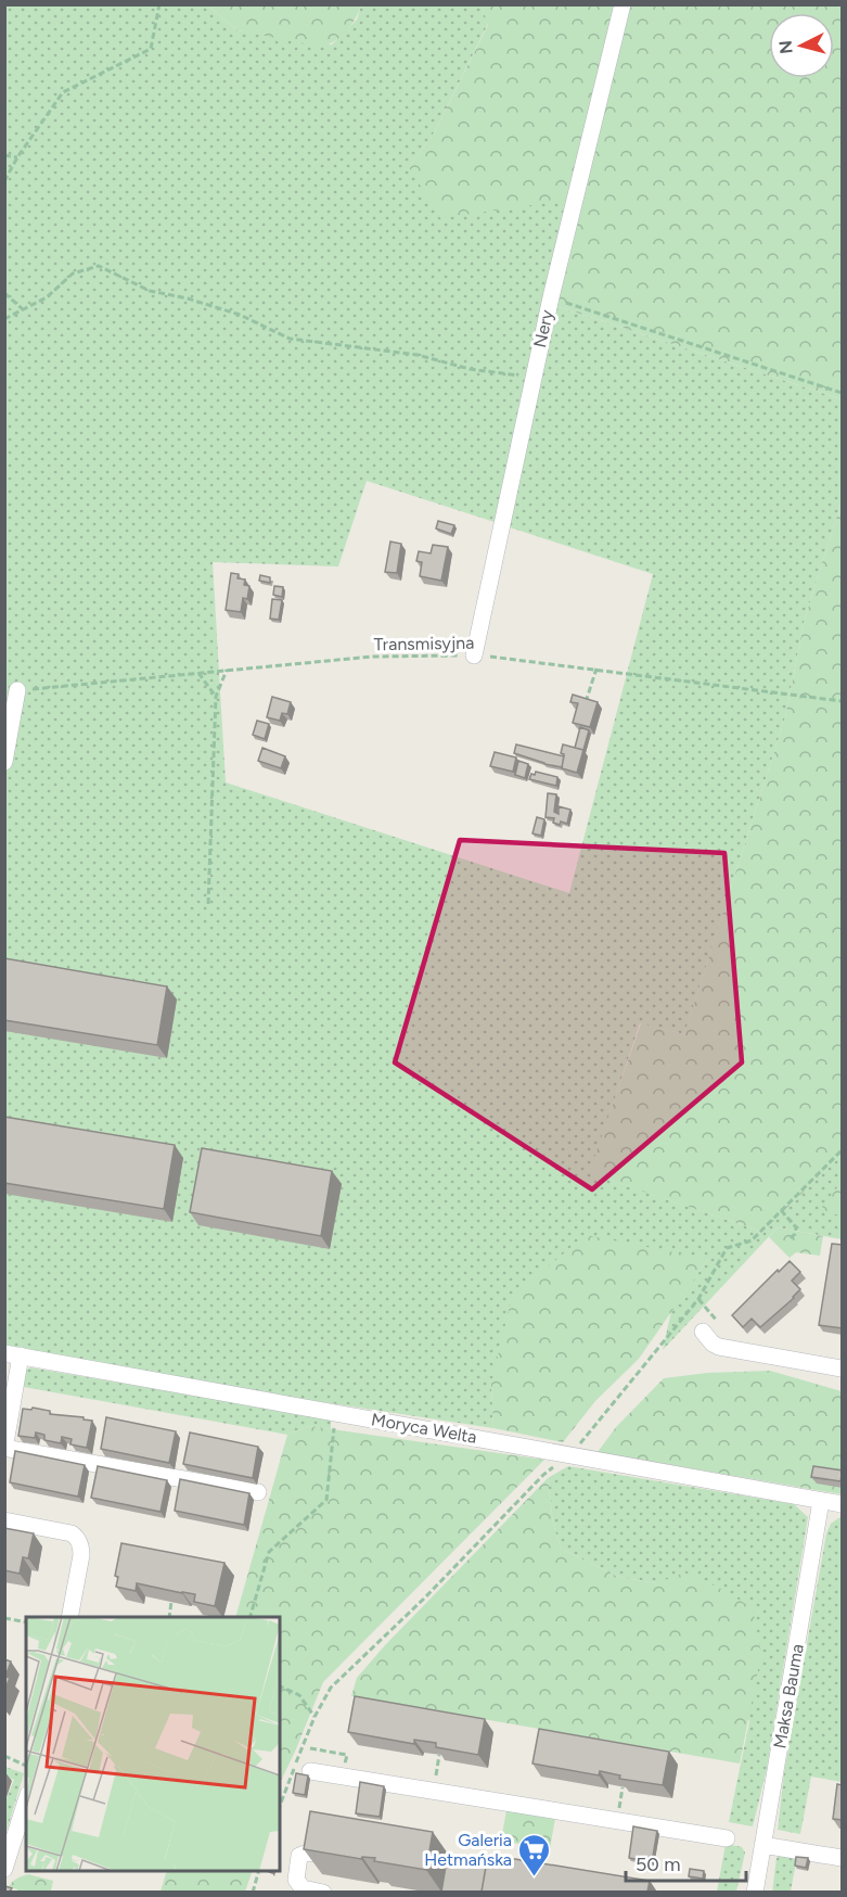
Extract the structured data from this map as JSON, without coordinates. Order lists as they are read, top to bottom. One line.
{"streets":{"street":["Nery","Moryca Welta","Maksa Bauma"],"path":["Transmisyjna"]},"crossings":[["Nery","Transmisyjna"],["Moryca Welta","Maksa Bauma"]],"places":{"supermarket":["Galeria Hetmańska"]},"scale_bar":"50 m","north":"left"}
